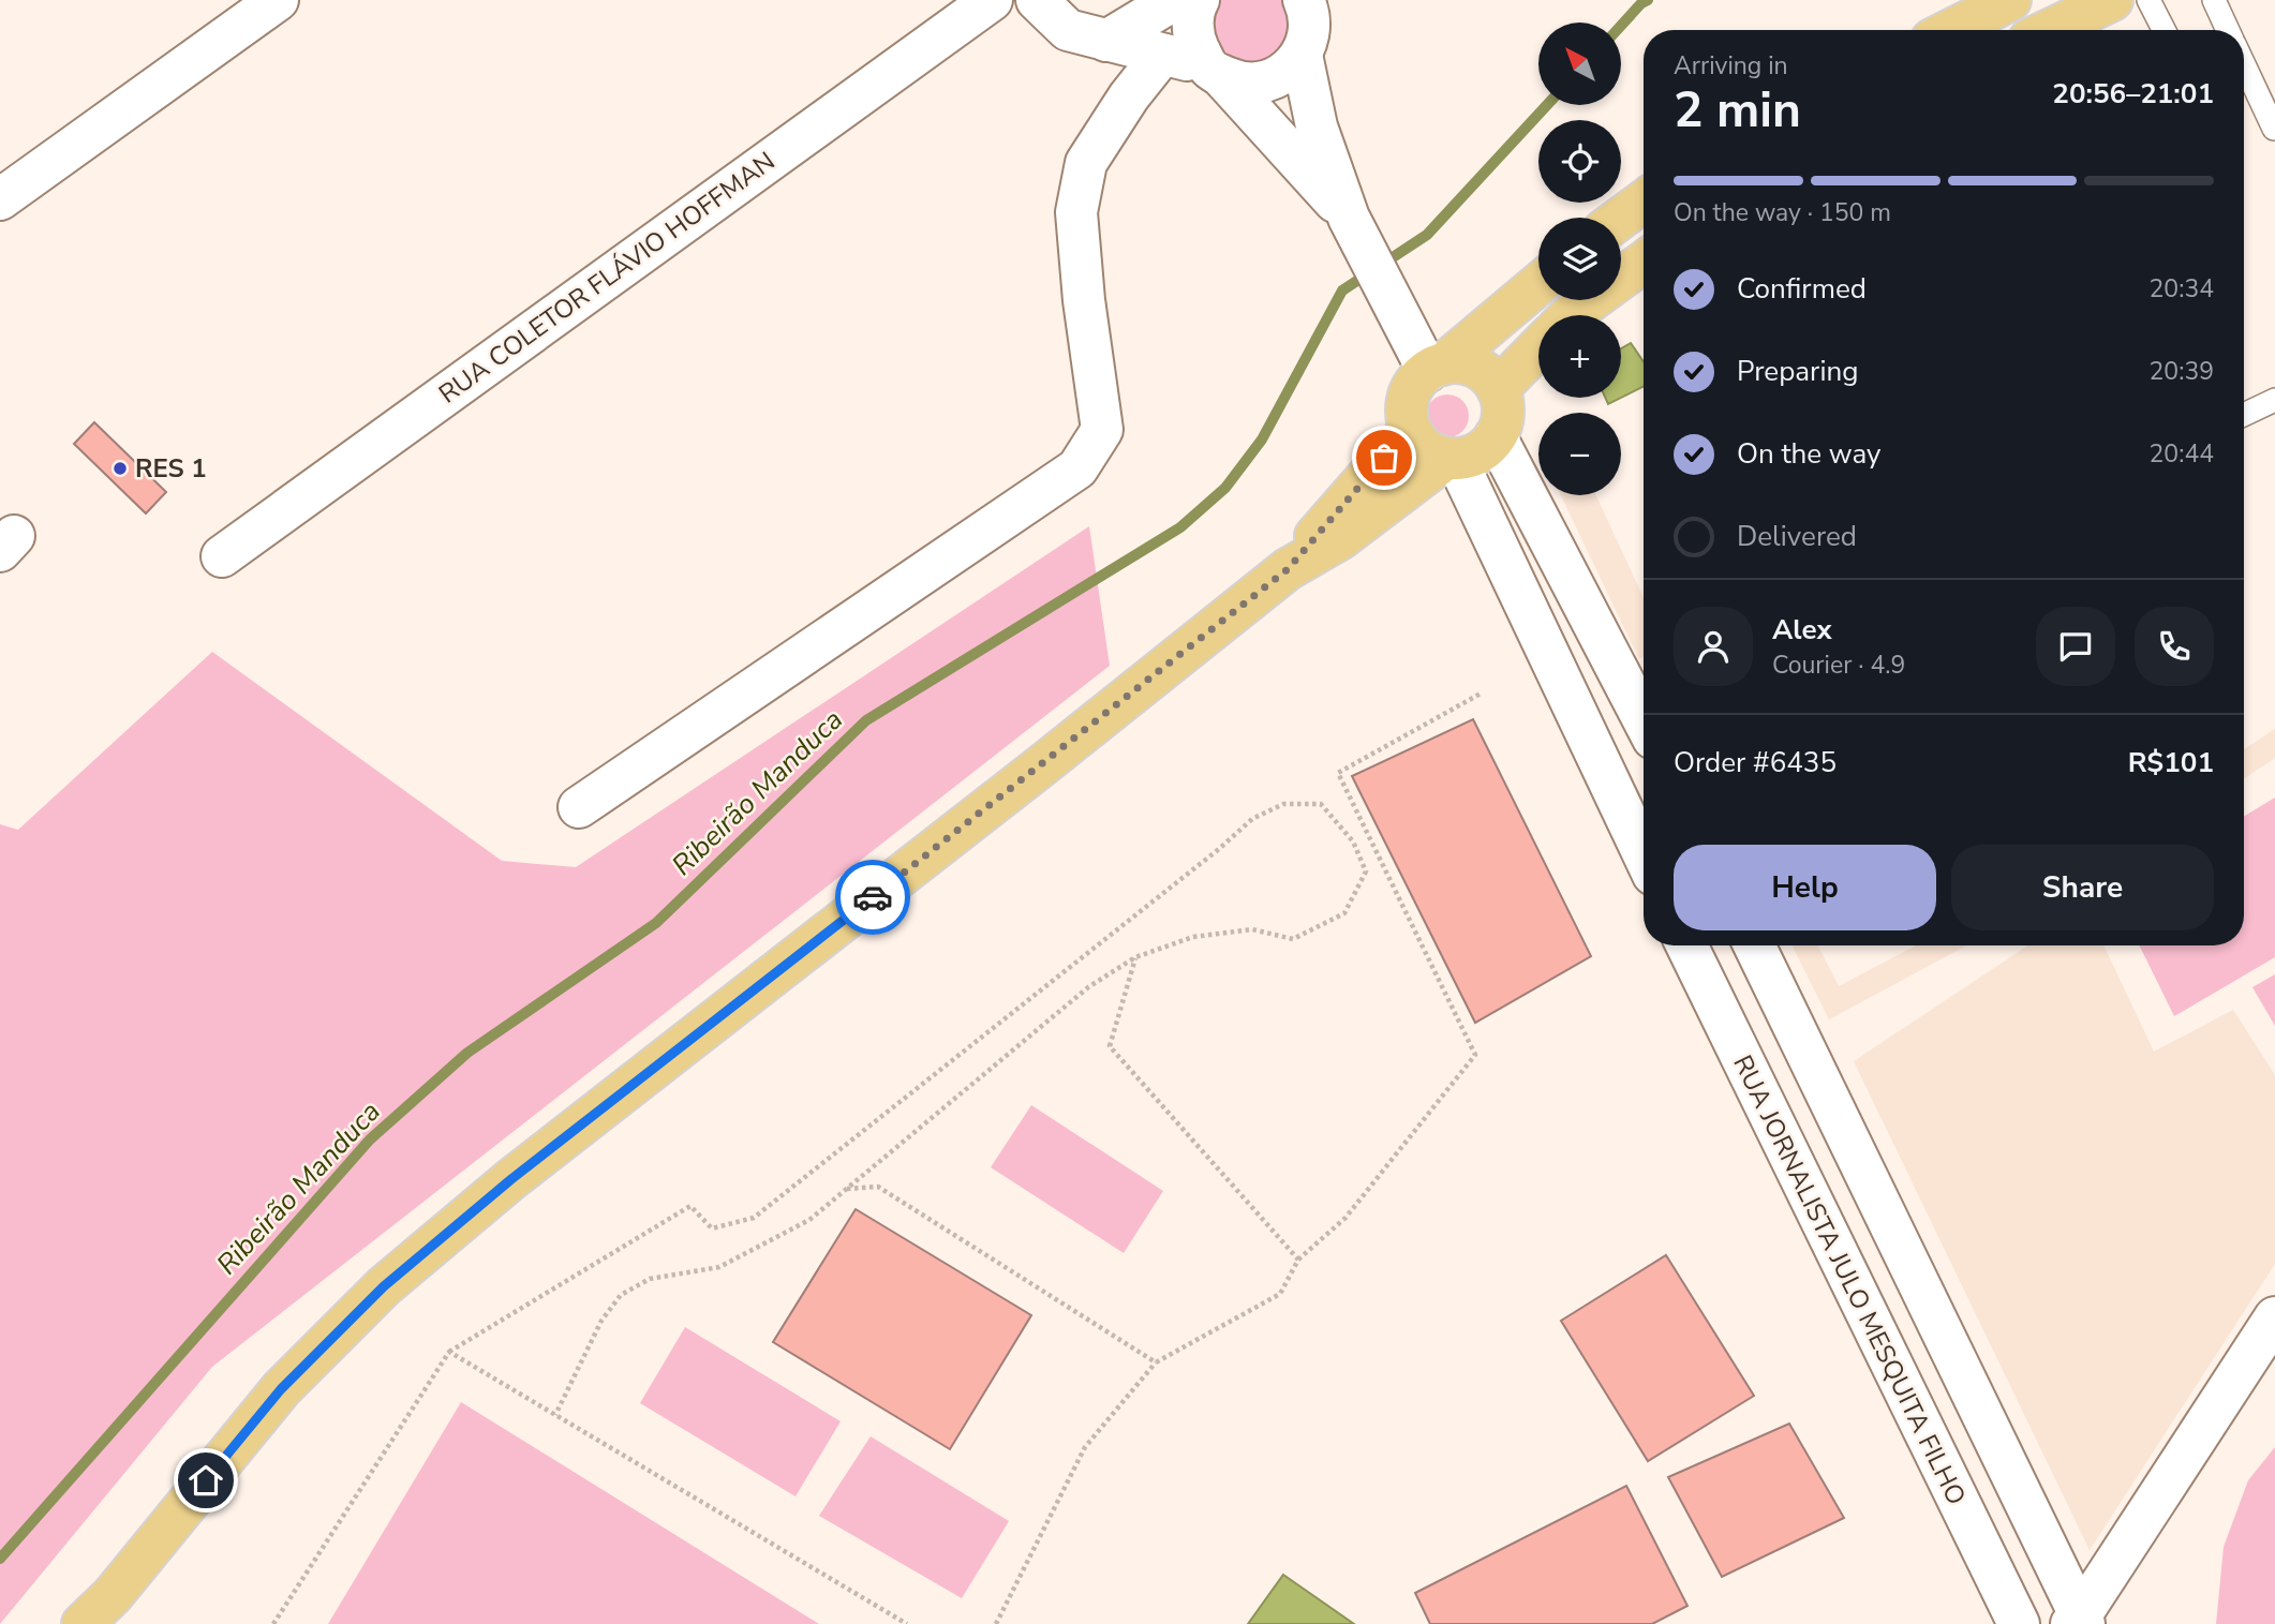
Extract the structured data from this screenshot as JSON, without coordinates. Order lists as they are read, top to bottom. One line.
{"streets":{"street":["RUA COLETOR FLÁVIO HOFFMAN","RUA JORNALISTA JULO MESQUITA FILHO"]},"water":["Ribeirão Manduca"],"places":["RES 1"],"north":"top left","page":{"map_buttons":["+","−"],"heading":["2 min","Arriving in","20:56–21:01"],"panel":["Alex","Courier · 4.9","Order #6435","R$101"],"bar":"On the way · 150 m","list":[["Confirmed","20:34"],["Preparing","20:39"],["On the way","20:44"],"Delivered"],"buttons":["Help","Share"]}}
